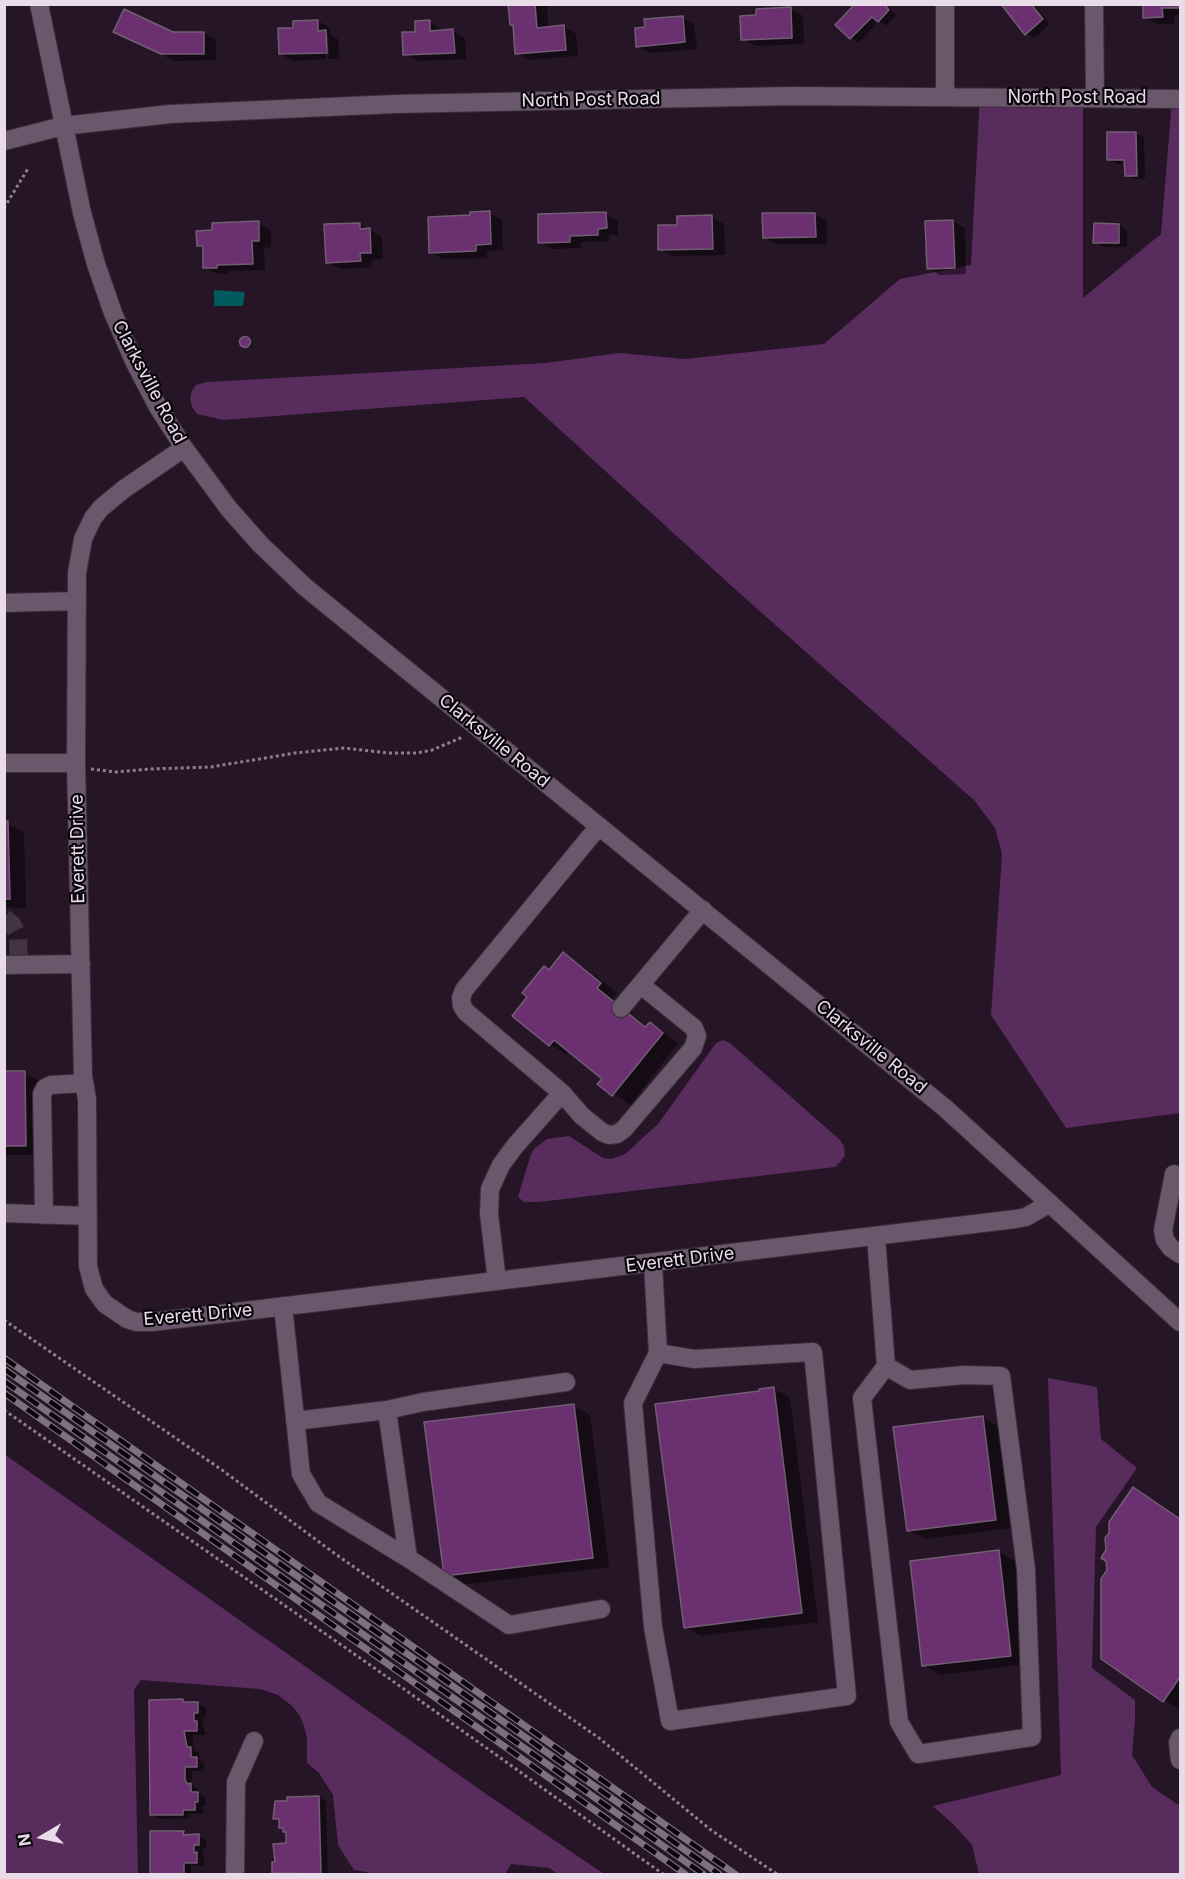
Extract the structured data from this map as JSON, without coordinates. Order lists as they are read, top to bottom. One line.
{"streets":{"street":["North Post Road","Clarksville Road","Everett Drive"]},"crossings":[["North Post Road","Clarksville Road"],["Clarksville Road","Everett Drive"]],"north":"left"}
